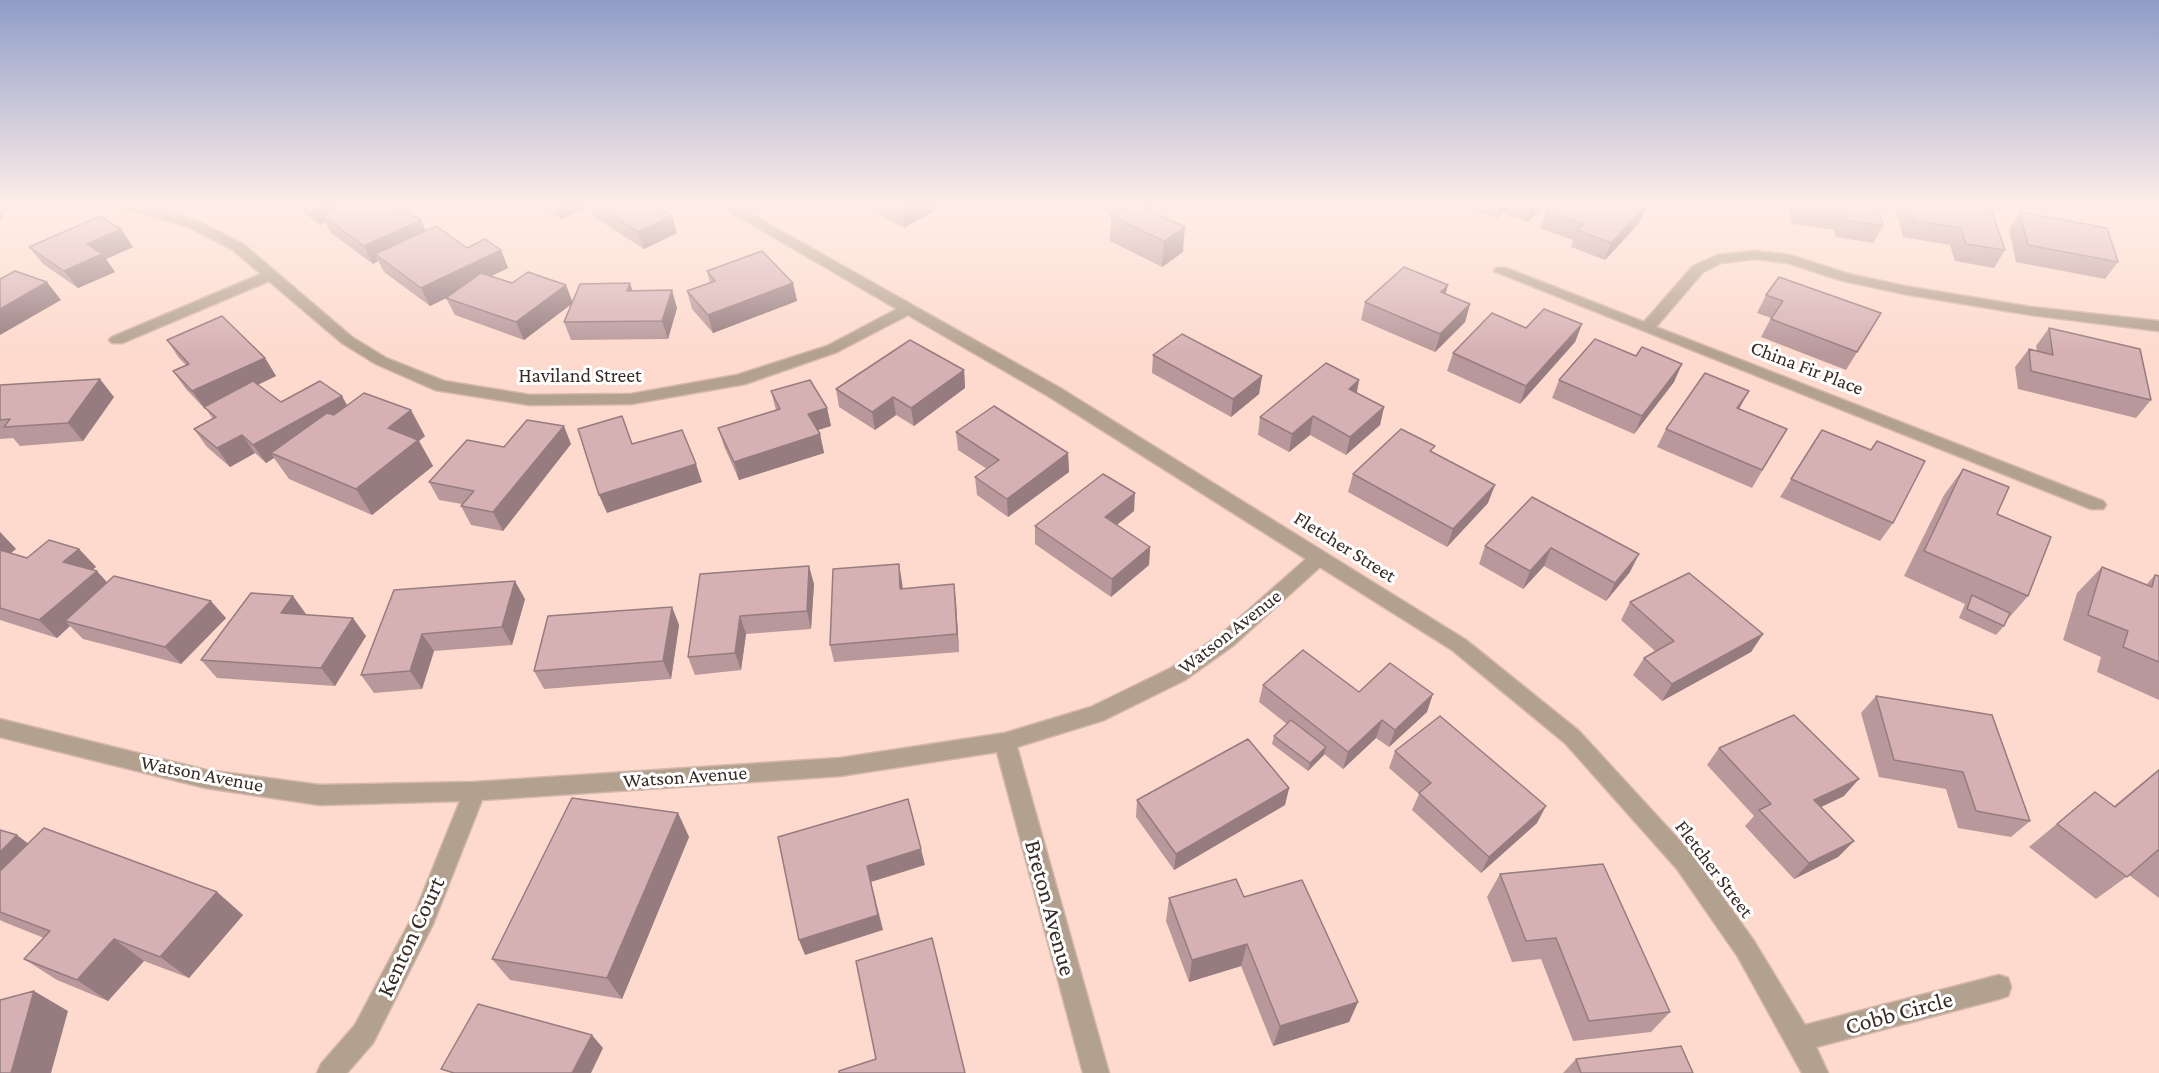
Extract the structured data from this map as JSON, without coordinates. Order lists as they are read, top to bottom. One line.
{"streets":{"street":["China Fir Place","Haviland Street","Fletcher Street","Watson Avenue","Breton Avenue","Kenton Court","Cobb Circle"]},"crossings":[["Haviland Street","Fletcher Street"],["Fletcher Street","Watson Avenue"],["Fletcher Street","Cobb Circle"],["Watson Avenue","Breton Avenue"],["Watson Avenue","Kenton Court"]]}
